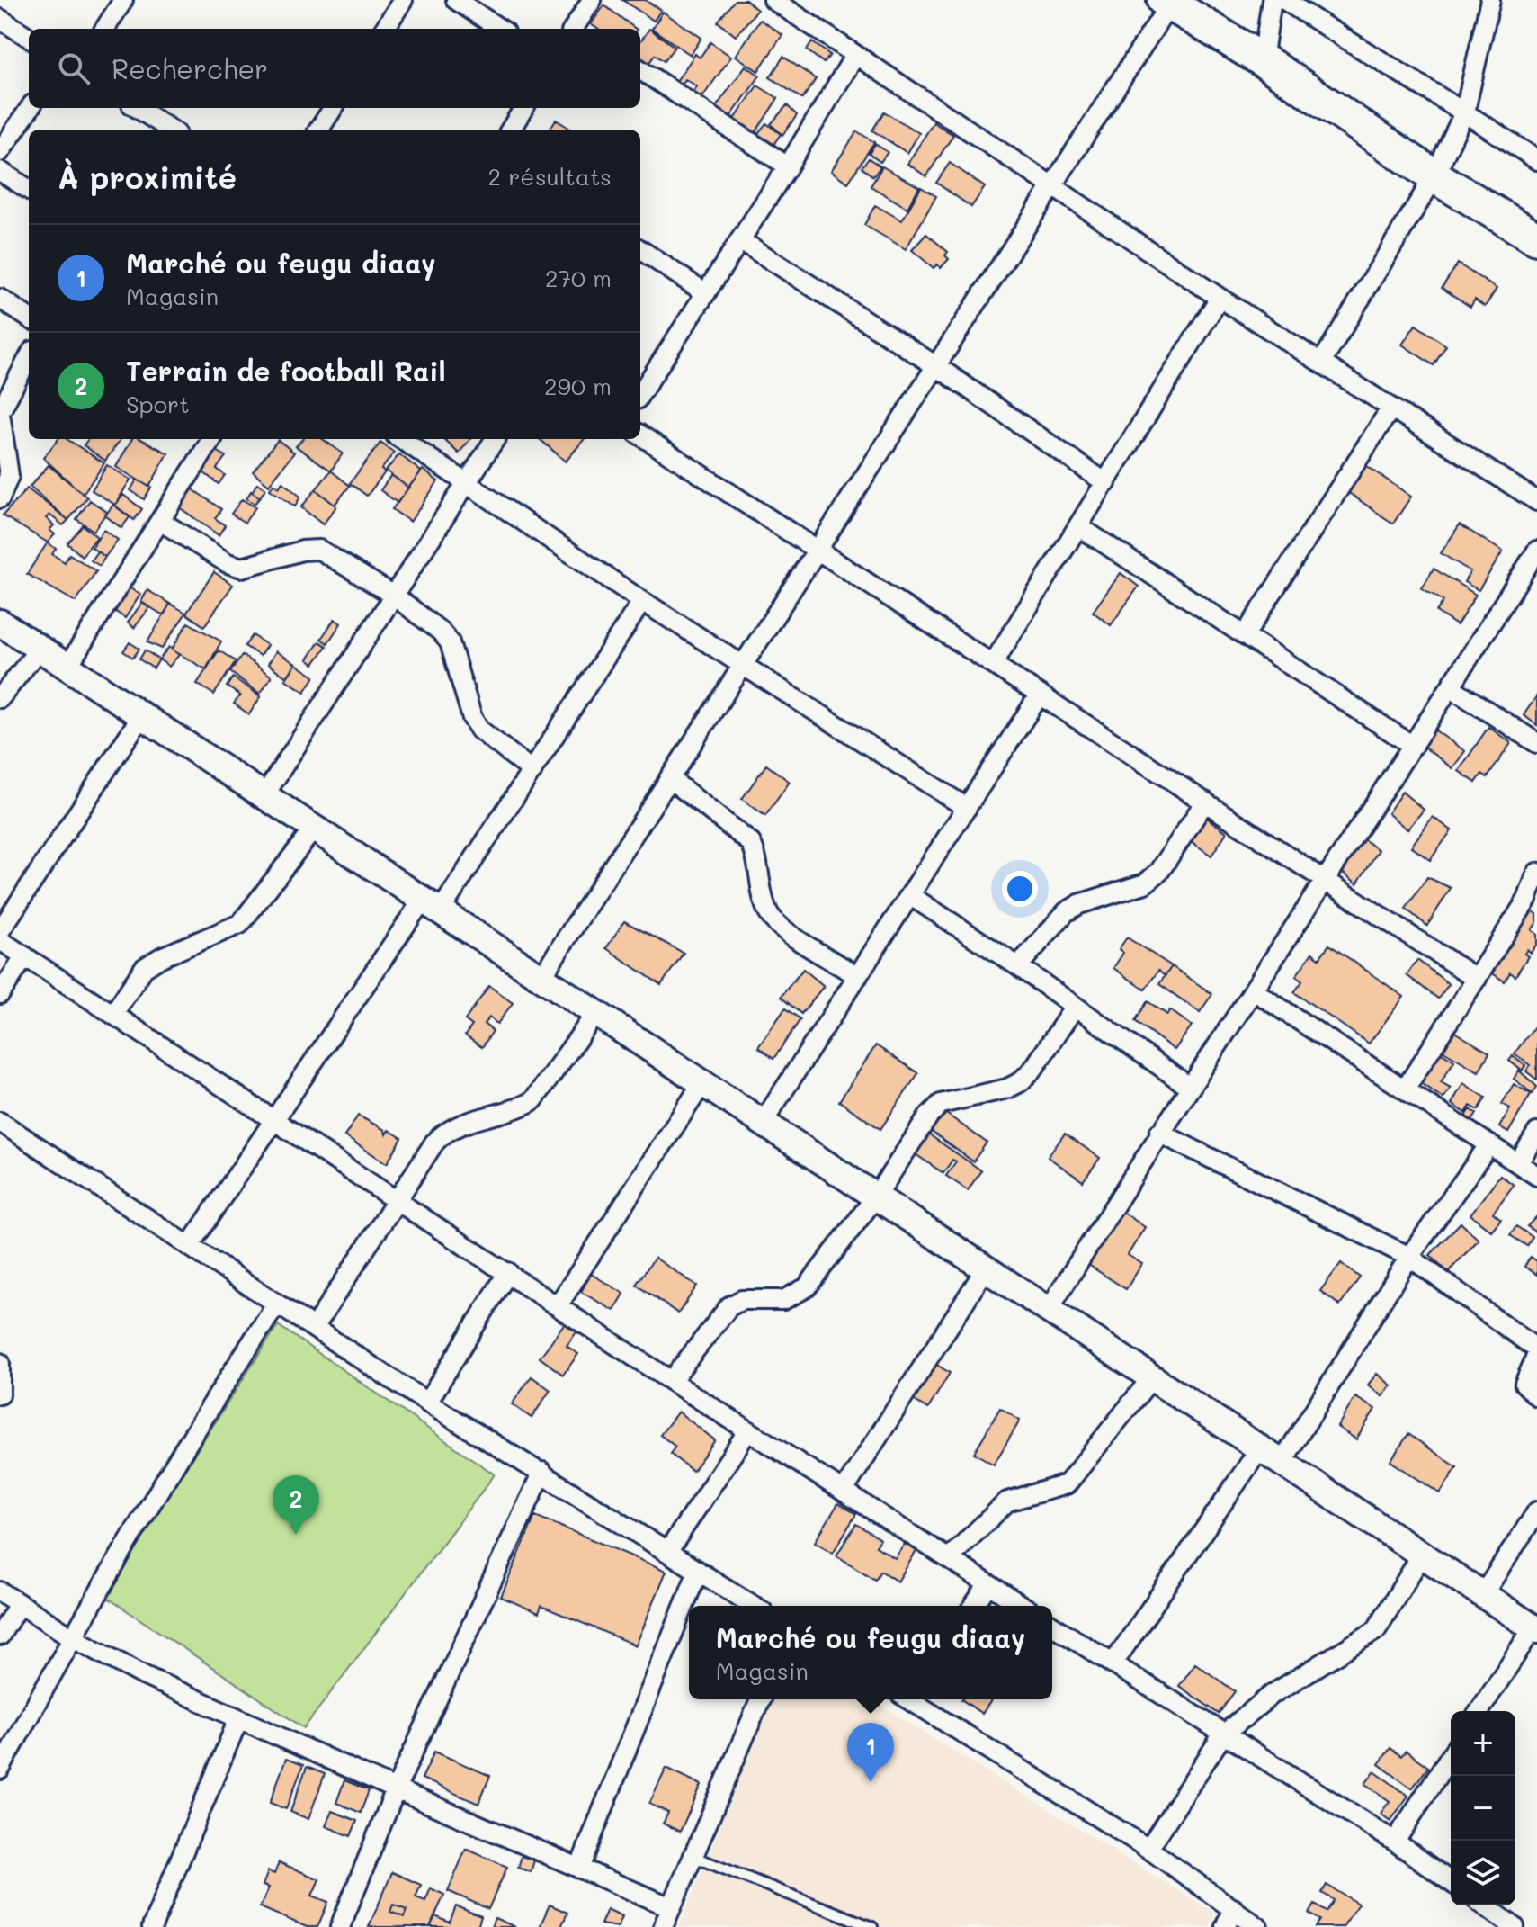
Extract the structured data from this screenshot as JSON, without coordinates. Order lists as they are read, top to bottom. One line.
{"page":{"search":"Rechercher","heading":["À proximité","2 résultats"],"list":[{"mark":"1","name":"Marché ou feugu diaay","note":"Magasin","value":"270 m"},{"mark":"2","name":"Terrain de football Rail","note":"Sport","value":"290 m"}],"pins":["2","1"],"popup":["Marché ou feugu diaay","Magasin"],"map_buttons":["+","−"]}}
